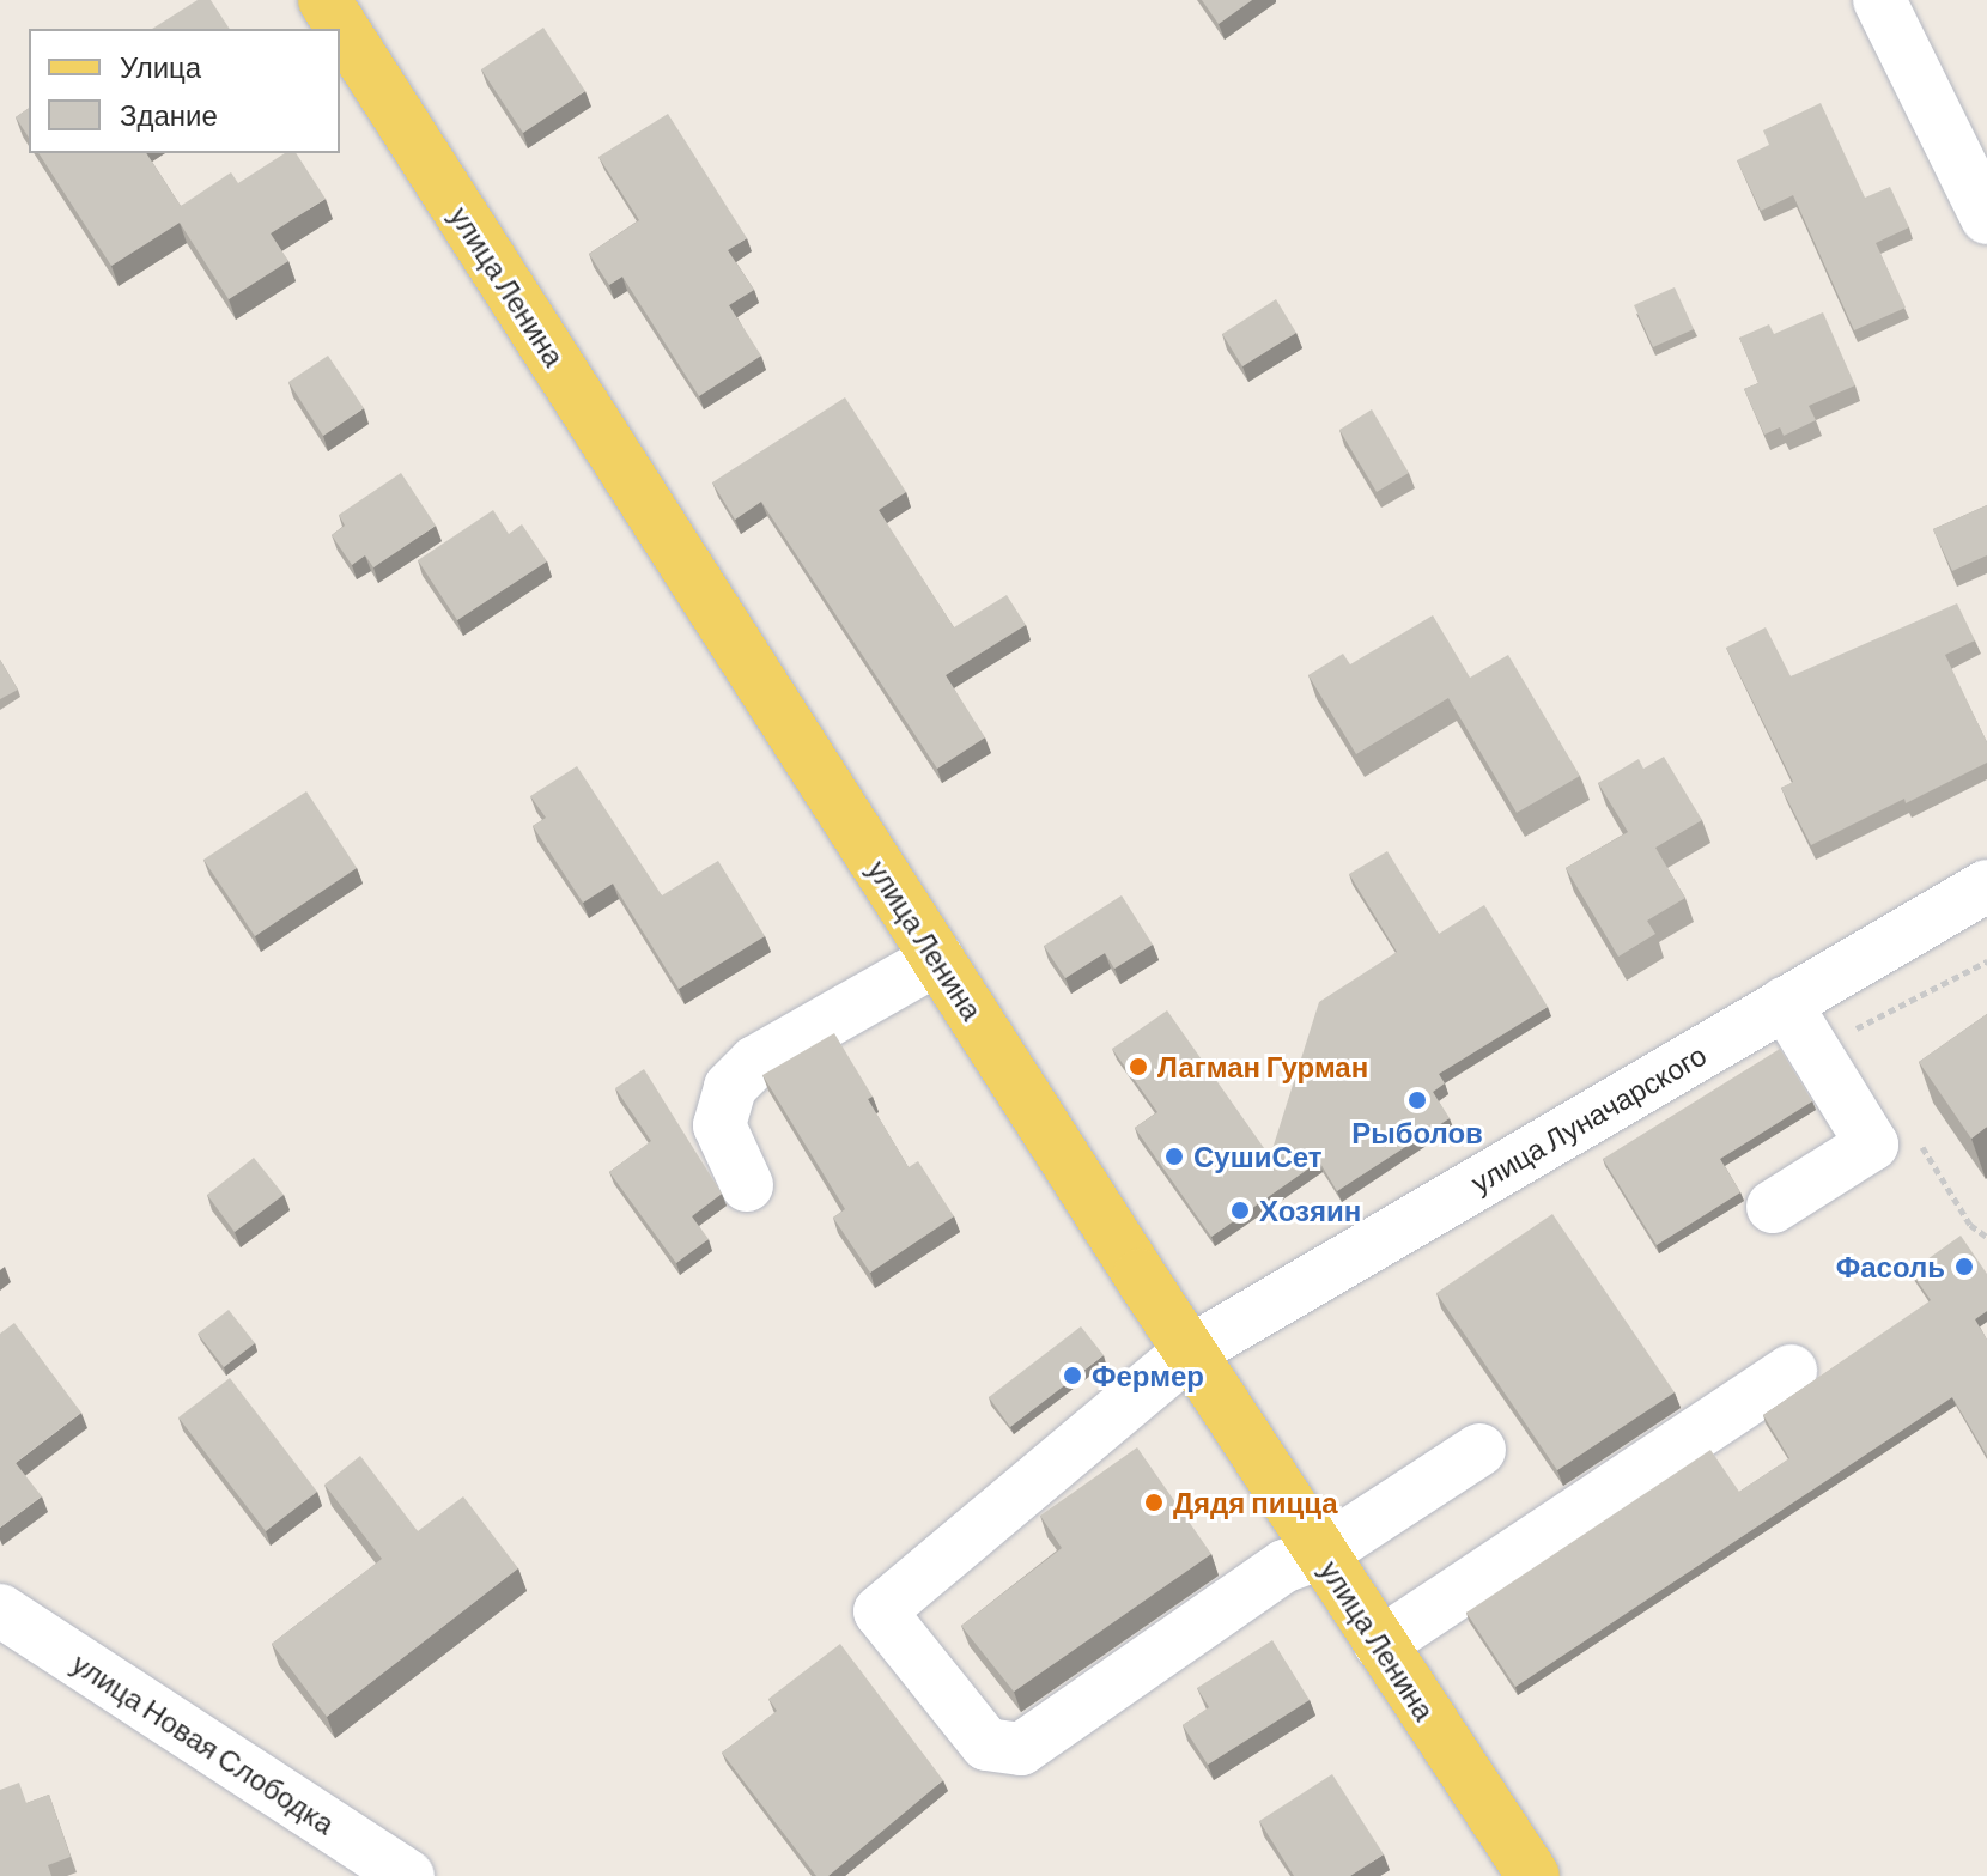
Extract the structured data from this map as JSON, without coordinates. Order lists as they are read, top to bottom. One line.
{"streets":{"main road":["улица Ленина"],"street":["улица Луначарского","улица Новая Слободка"]},"crossings":[["улица Ленина","улица Луначарского"]],"places":["Лагман Гурман","Рыболов","СушиСет","Хозяин","Фасоль","Фермер","Дядя пицца"],"legend":["Улица","Здание"]}
